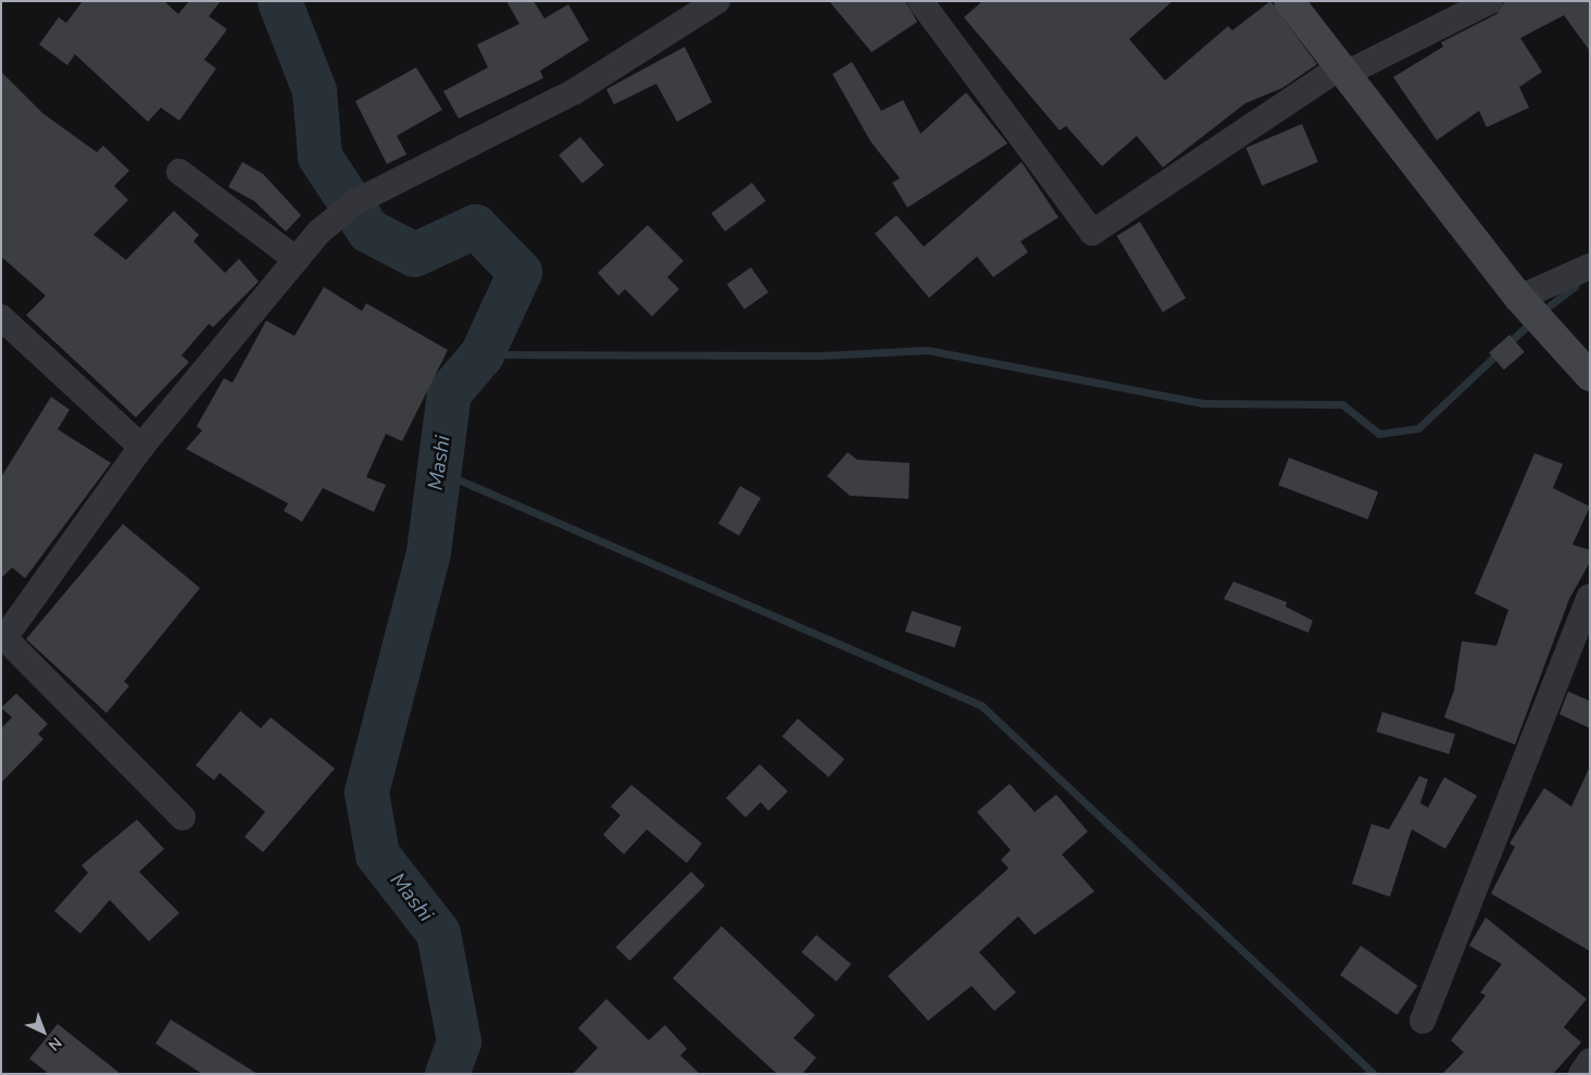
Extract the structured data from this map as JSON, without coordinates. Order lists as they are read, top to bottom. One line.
{"water":["Mashi"],"north":"bottom right"}
